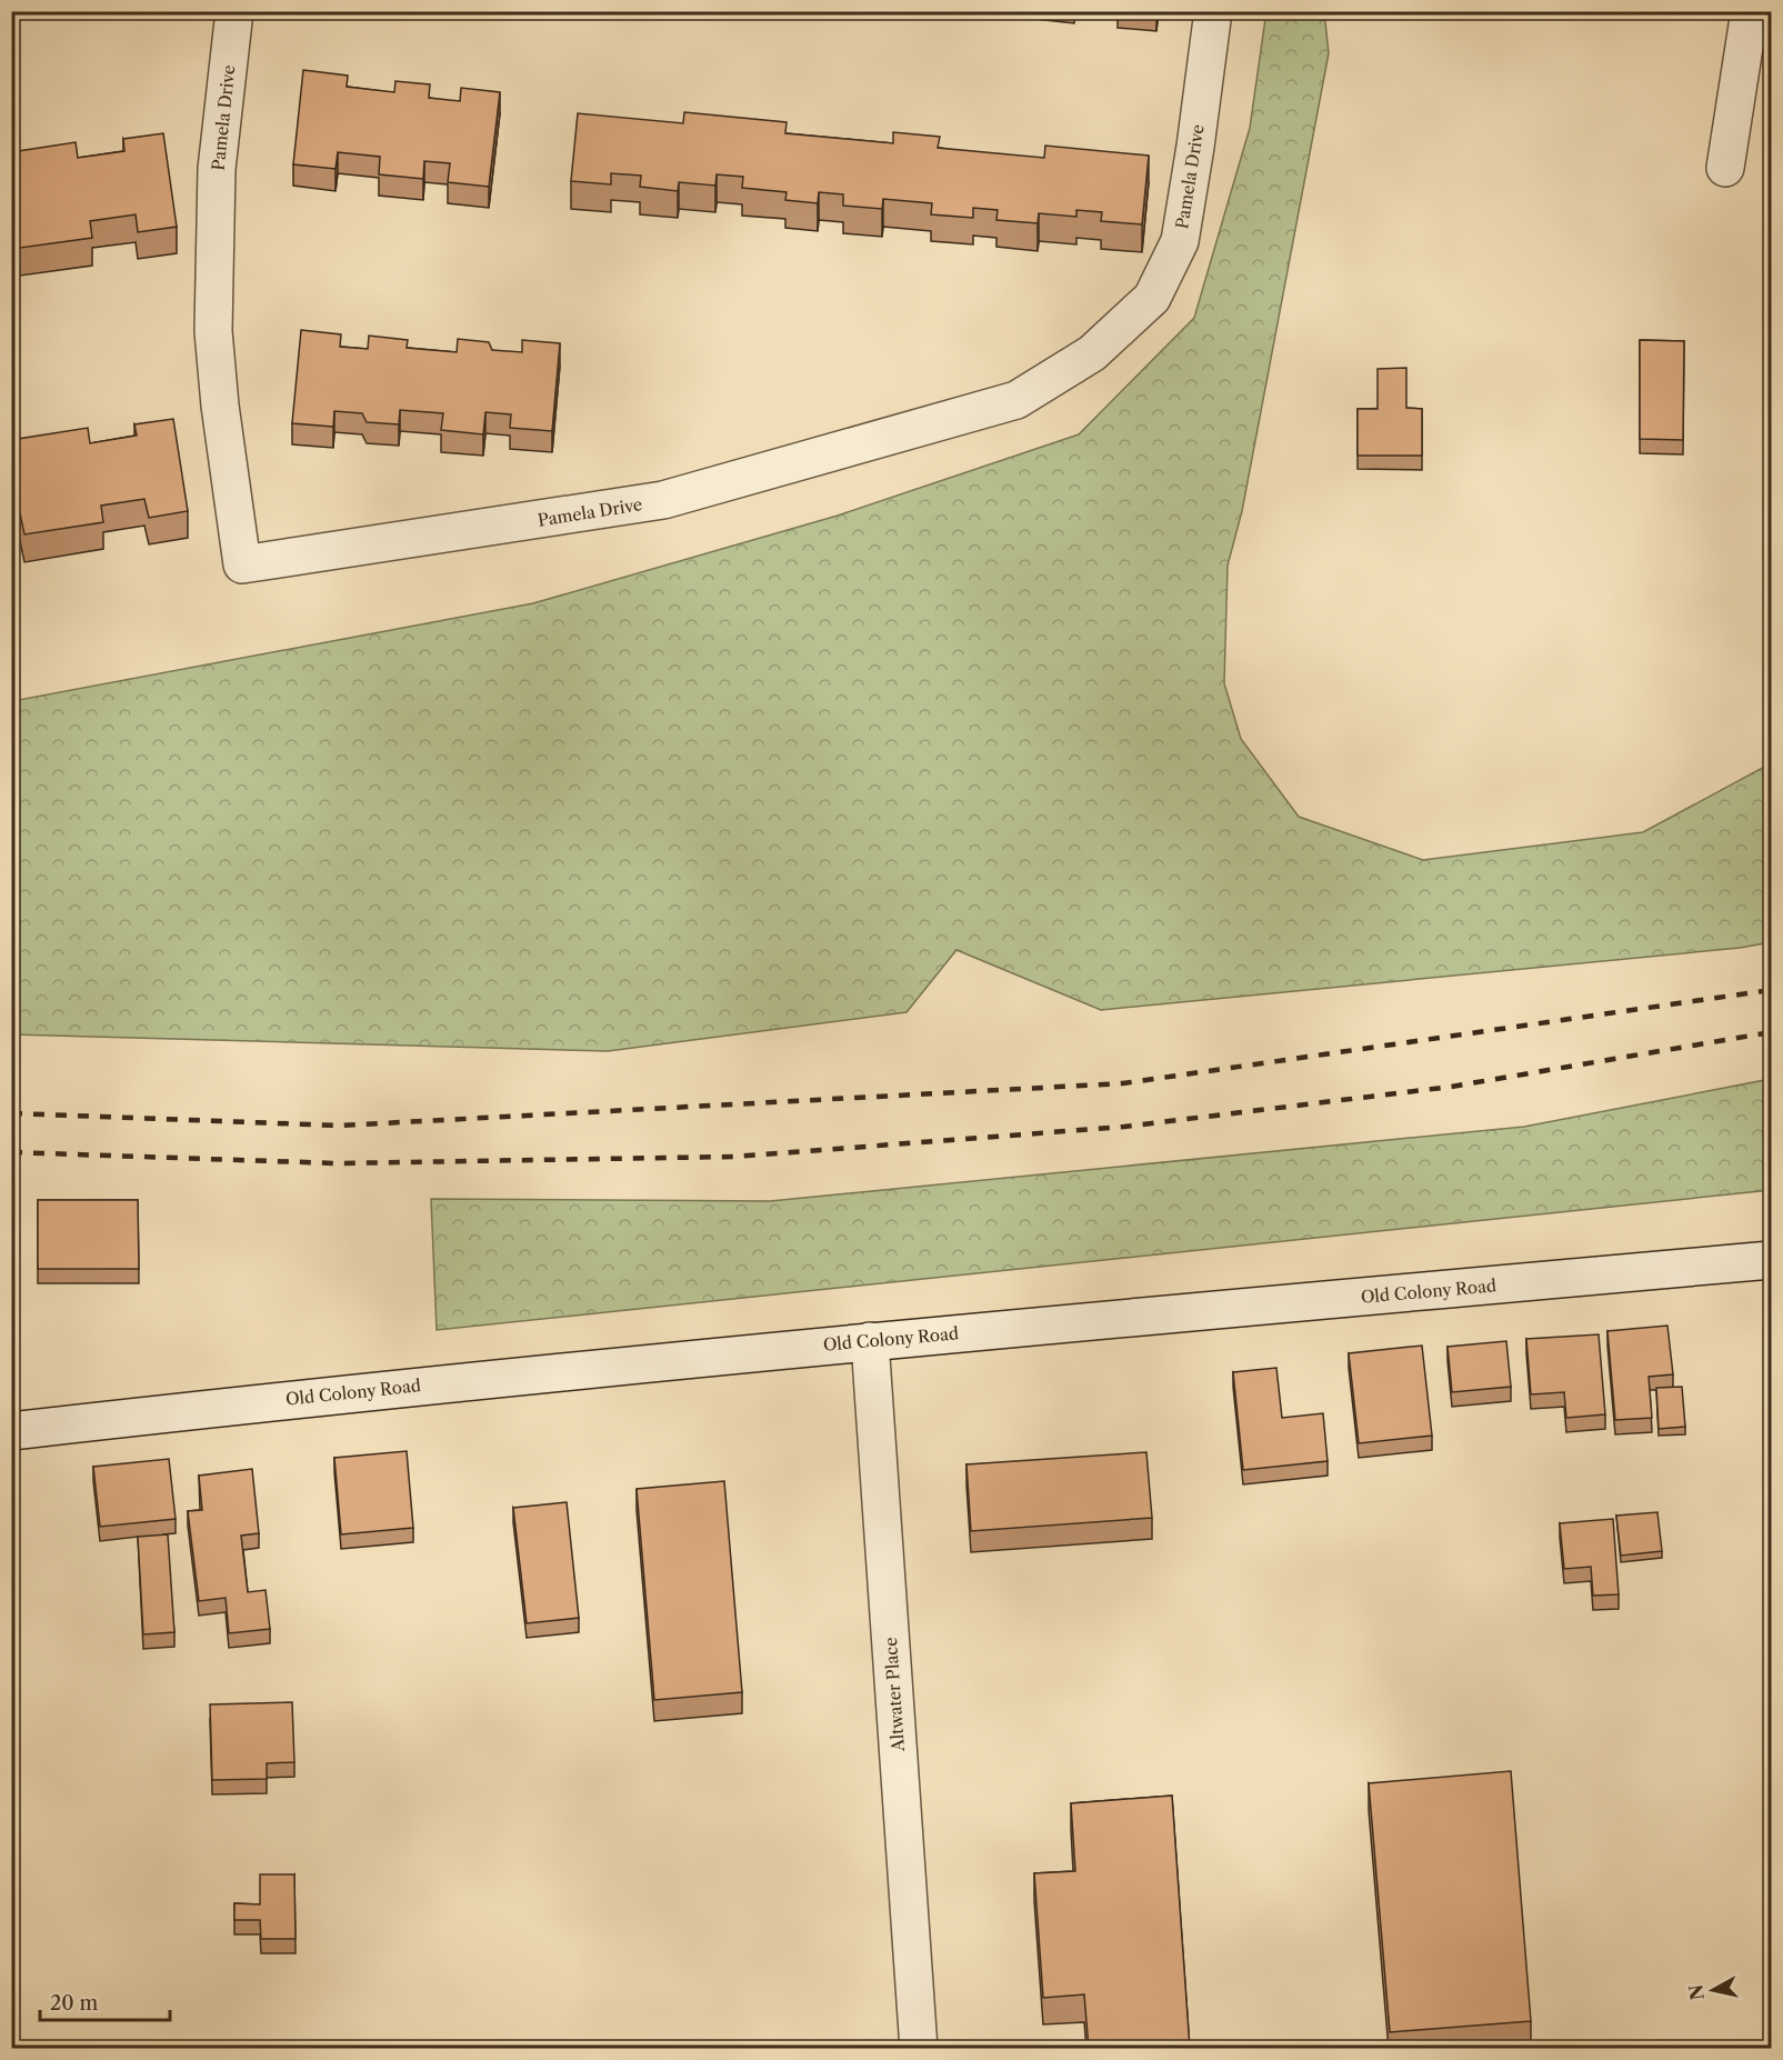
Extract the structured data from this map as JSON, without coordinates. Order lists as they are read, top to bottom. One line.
{"streets":{"street":["Pamela Drive","Old Colony Road","Altwater Place"]},"crossings":[["Old Colony Road","Altwater Place"]],"scale_bar":"20 m","north":"left"}
